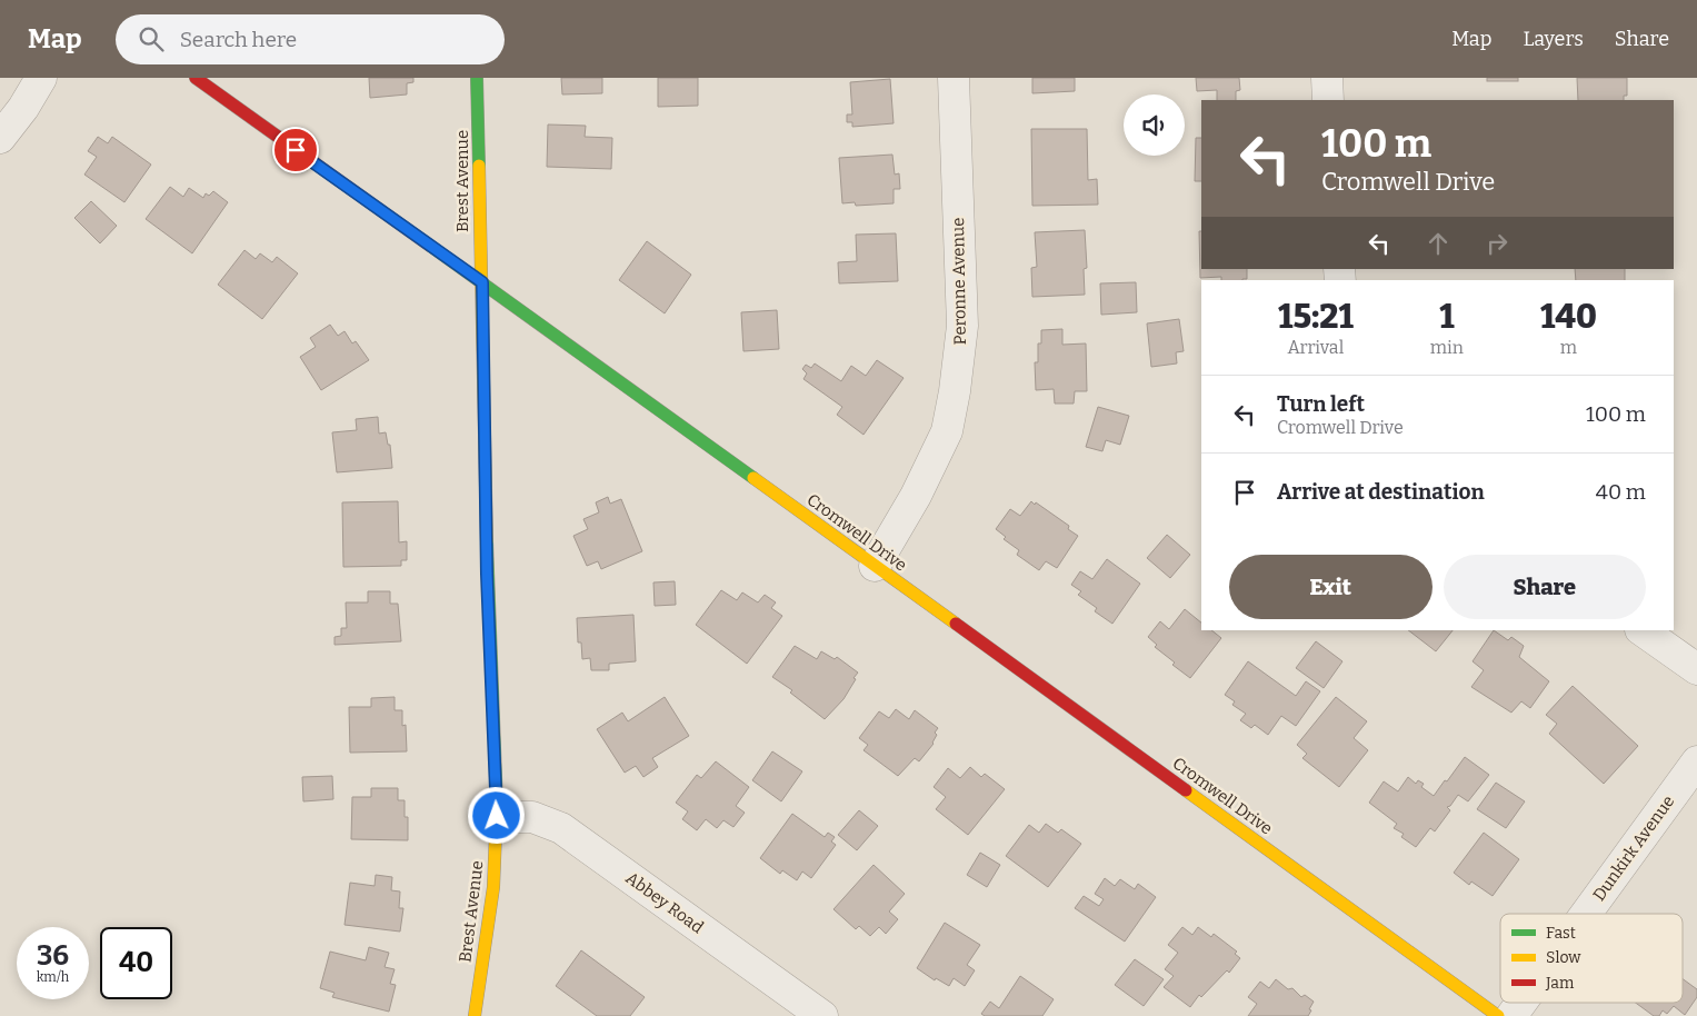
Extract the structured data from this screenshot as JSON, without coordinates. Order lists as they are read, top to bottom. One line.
{"streets":{"street":["Brest Avenue","Peronne Avenue","Cromwell Drive","Dunkirk Avenue","Abbey Road"]},"crossings":[["Brest Avenue","Cromwell Drive"],["Brest Avenue","Abbey Road"],["Peronne Avenue","Cromwell Drive"]],"legend":["Fast","Slow","Jam"],"page":{"header":"Map","search":"Search here","nav":["Map","Layers","Share"],"turn":["100 m","Cromwell Drive"],"eta":["15:21","Arrival","1","min","140","m"],"list":[{"name":"Turn left","note":"Cromwell Drive","value":"100 m"},{"name":"Arrive at destination","value":"40 m"}],"buttons":["Exit","Share"],"speed":"36 km/h","limit":"40"}}
